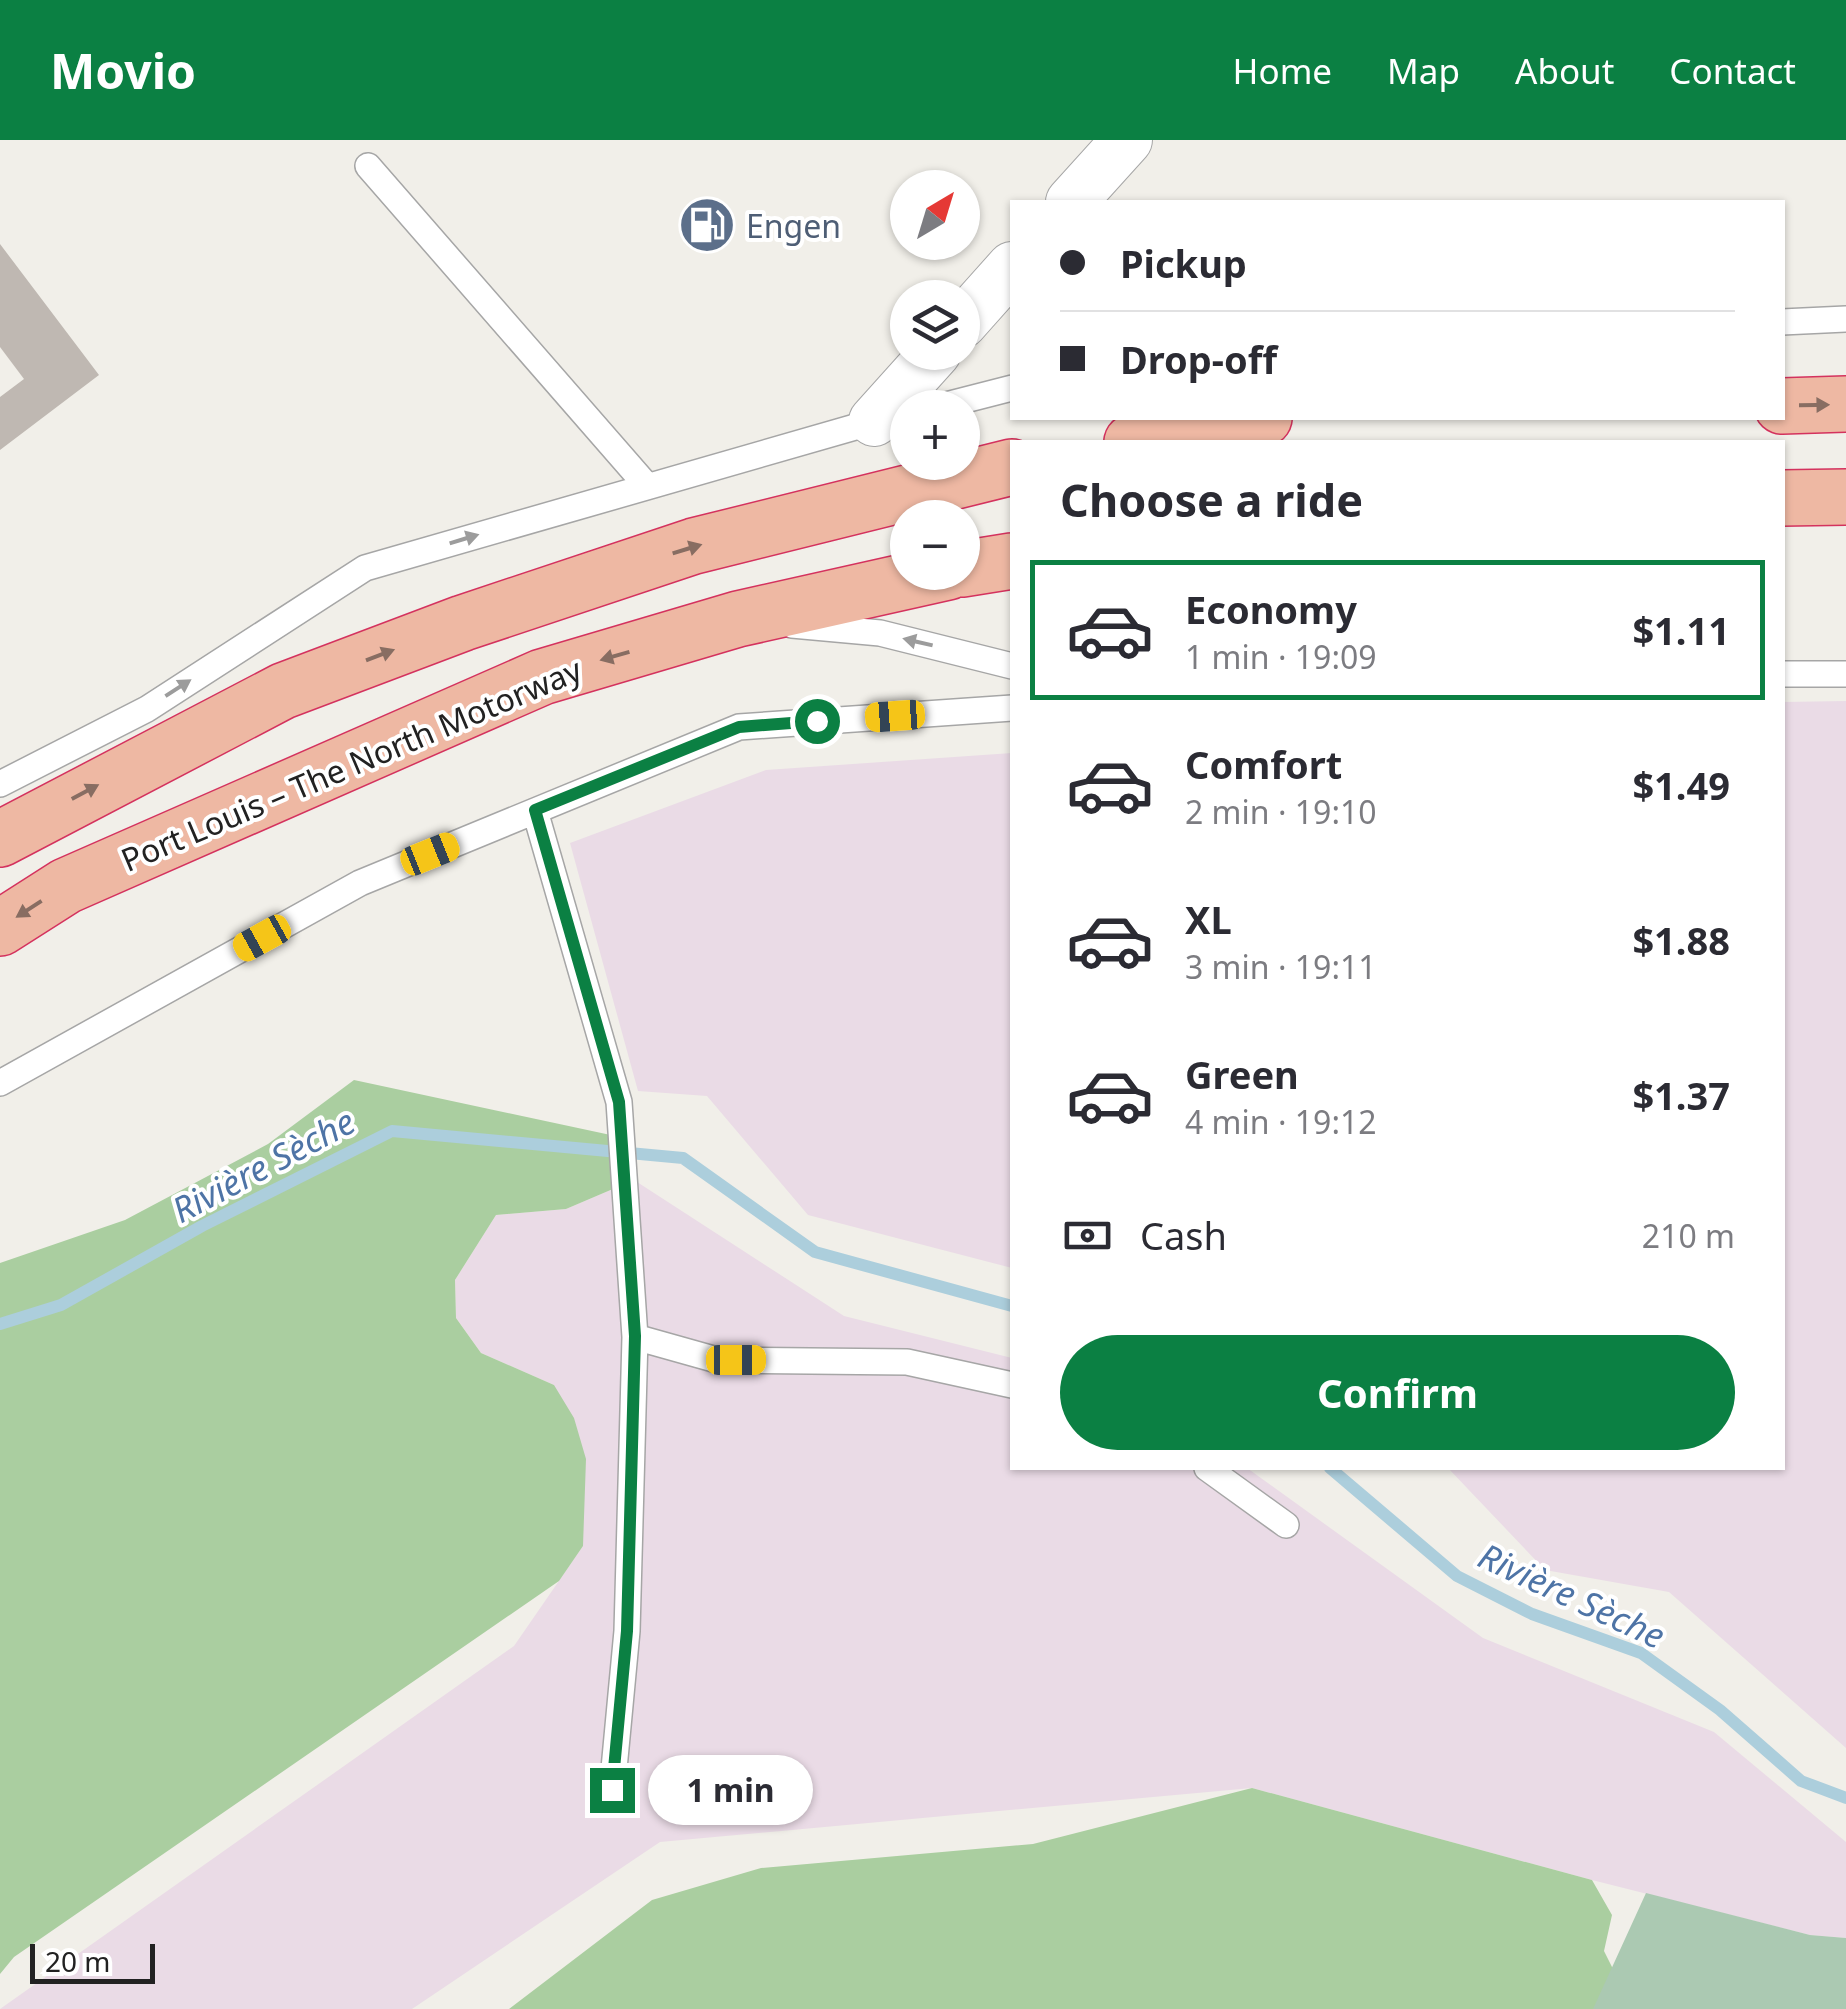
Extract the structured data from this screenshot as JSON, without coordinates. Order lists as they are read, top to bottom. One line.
{"streets":{"highway":["Port Louis – The North Motorway"]},"water":["Rivière Sèche"],"places":{"fuel station":["Engen"]},"scale_bar":"20 m","north":"top right","page":{"header":"Movio","nav":["Home","Map","About","Contact"],"map_buttons":["+","−"],"banner":["Pickup","Drop-off"],"heading":"Choose a ride","list":[{"name":"Economy","note":"1 min · 19:09","value":"$1.11"},{"name":"Comfort","note":"2 min · 19:10","value":"$1.49"},{"name":"XL","note":"3 min · 19:11","value":"$1.88"},{"name":"Green","note":"4 min · 19:12","value":"$1.37"}],"pay":["Cash","210 m"],"buttons":"Confirm","bubble":"1 min","scale":"20 m"}}
